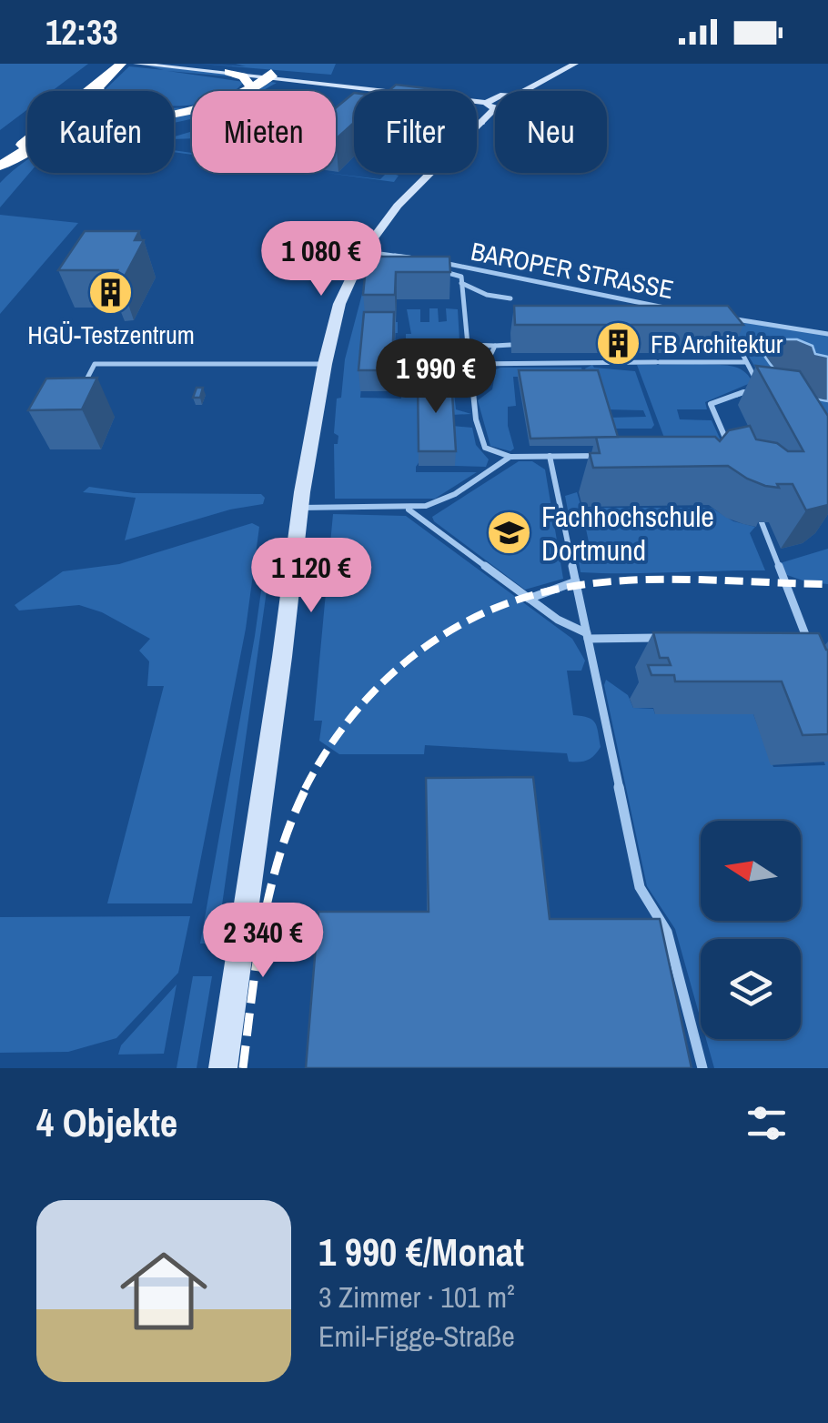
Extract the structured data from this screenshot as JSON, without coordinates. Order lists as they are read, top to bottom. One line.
{"streets":{"lane":["BAROPER STRASSE"]},"places":{"building":["HGÜ-Testzentrum","FB Architektur"],"school or university":["Fachhochschule Dortmund"]},"north":"left","page":{"status":"12:33","chip":["Kaufen","Mieten","Filter","Neu"],"price":["1 080 €","1 990 €","1 120 €","2 340 €"],"heading":"4 Objekte","list":[{"name":"1 990 €/Monat","note":"3 Zimmer · 101 m² · Emil-Figge-Straße"}]}}
